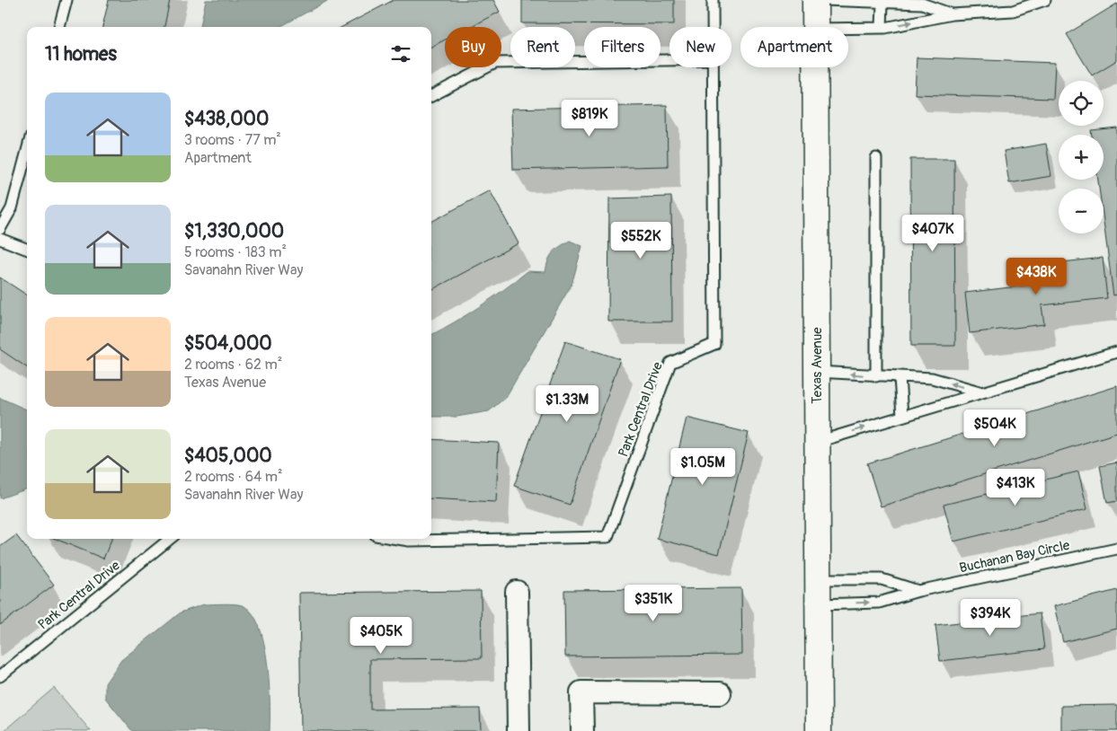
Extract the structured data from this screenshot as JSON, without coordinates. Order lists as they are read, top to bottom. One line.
{"streets":{"street":["Texas Avenue"],"lane":["Park Central Drive","Buchanan Bay Circle"]},"crossings":[["Texas Avenue","Buchanan Bay Circle"]],"page":{"chip":["Buy","Rent","Filters","New","Apartment"],"heading":"11 homes","map_buttons":["+","−"],"list":[{"name":"$438,000","note":"3 rooms · 77 m² · Apartment"},{"name":"$1,330,000","note":"5 rooms · 183 m² · Savanahn River Way"},{"name":"$504,000","note":"2 rooms · 62 m² · Texas Avenue"},{"name":"$405,000","note":"2 rooms · 64 m² · Savanahn River Way"}],"price":["$819K","$407K","$552K","$438K","$1.33M","$504K","$1.05M","$413K","$351K","$394K","$405K"]}}
